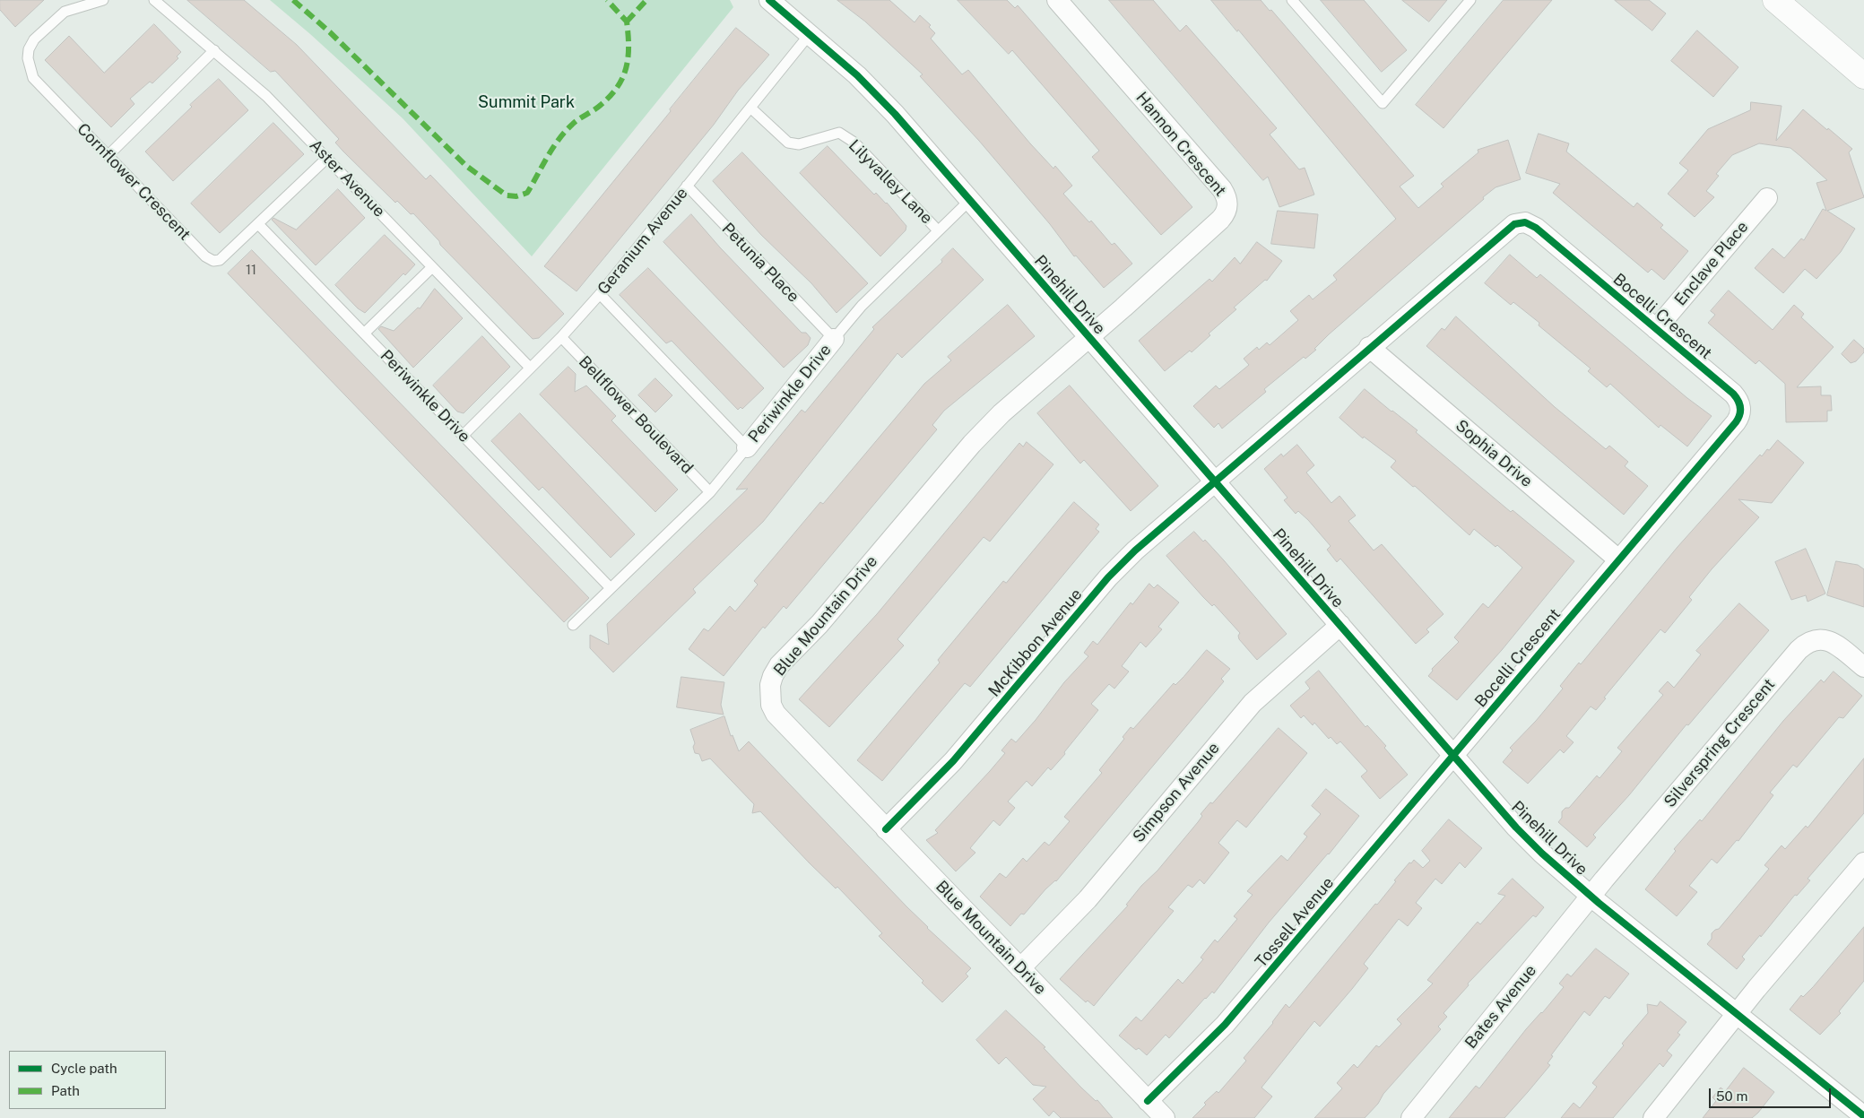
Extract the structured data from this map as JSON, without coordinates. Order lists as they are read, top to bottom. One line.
{"streets":{"street":["Hannon Crescent","Enclave Place","Pinehill Drive","Bocelli Crescent","Periwinkle Drive","Sophia Drive","Blue Mountain Drive","McKibbon Avenue","Silverspring Crescent","Simpson Avenue","Tossell Avenue","Bates Avenue"],"lane":["Aster Avenue","Cornflower Crescent","Lilyvalley Lane","Geranium Avenue","Petunia Place","Bellflower Boulevard"]},"crossings":[["Hannon Crescent","Pinehill Drive"],["Hannon Crescent","Blue Mountain Drive"],["Aster Avenue","Cornflower Crescent"],["Aster Avenue","Geranium Avenue"],["Cornflower Crescent","Periwinkle Drive"],["Lilyvalley Lane","Geranium Avenue"],["Lilyvalley Lane","Periwinkle Drive"],["Geranium Avenue","Petunia Place"],["Geranium Avenue","Pinehill Drive"],["Geranium Avenue","Periwinkle Drive"],["Geranium Avenue","Bellflower Boulevard"],["Petunia Place","Periwinkle Drive"],["Enclave Place","Bocelli Crescent"],["Pinehill Drive","Bocelli Crescent"],["Pinehill Drive","Periwinkle Drive"],["Pinehill Drive","Blue Mountain Drive"],["Pinehill Drive","McKibbon Avenue"],["Pinehill Drive","Silverspring Crescent"],["Pinehill Drive","Simpson Avenue"],["Pinehill Drive","Tossell Avenue"],["Pinehill Drive","Bates Avenue"],["Bocelli Crescent","Sophia Drive"],["Bocelli Crescent","McKibbon Avenue"],["Bocelli Crescent","Tossell Avenue"],["Periwinkle Drive","Bellflower Boulevard"],["Blue Mountain Drive","McKibbon Avenue"],["Blue Mountain Drive","Simpson Avenue"],["Blue Mountain Drive","Tossell Avenue"],["Silverspring Crescent","Bates Avenue"]],"parks":["Summit Park"],"house_numbers":["11"],"legend":["Cycle path","Path"],"scale_bar":"50 m"}
